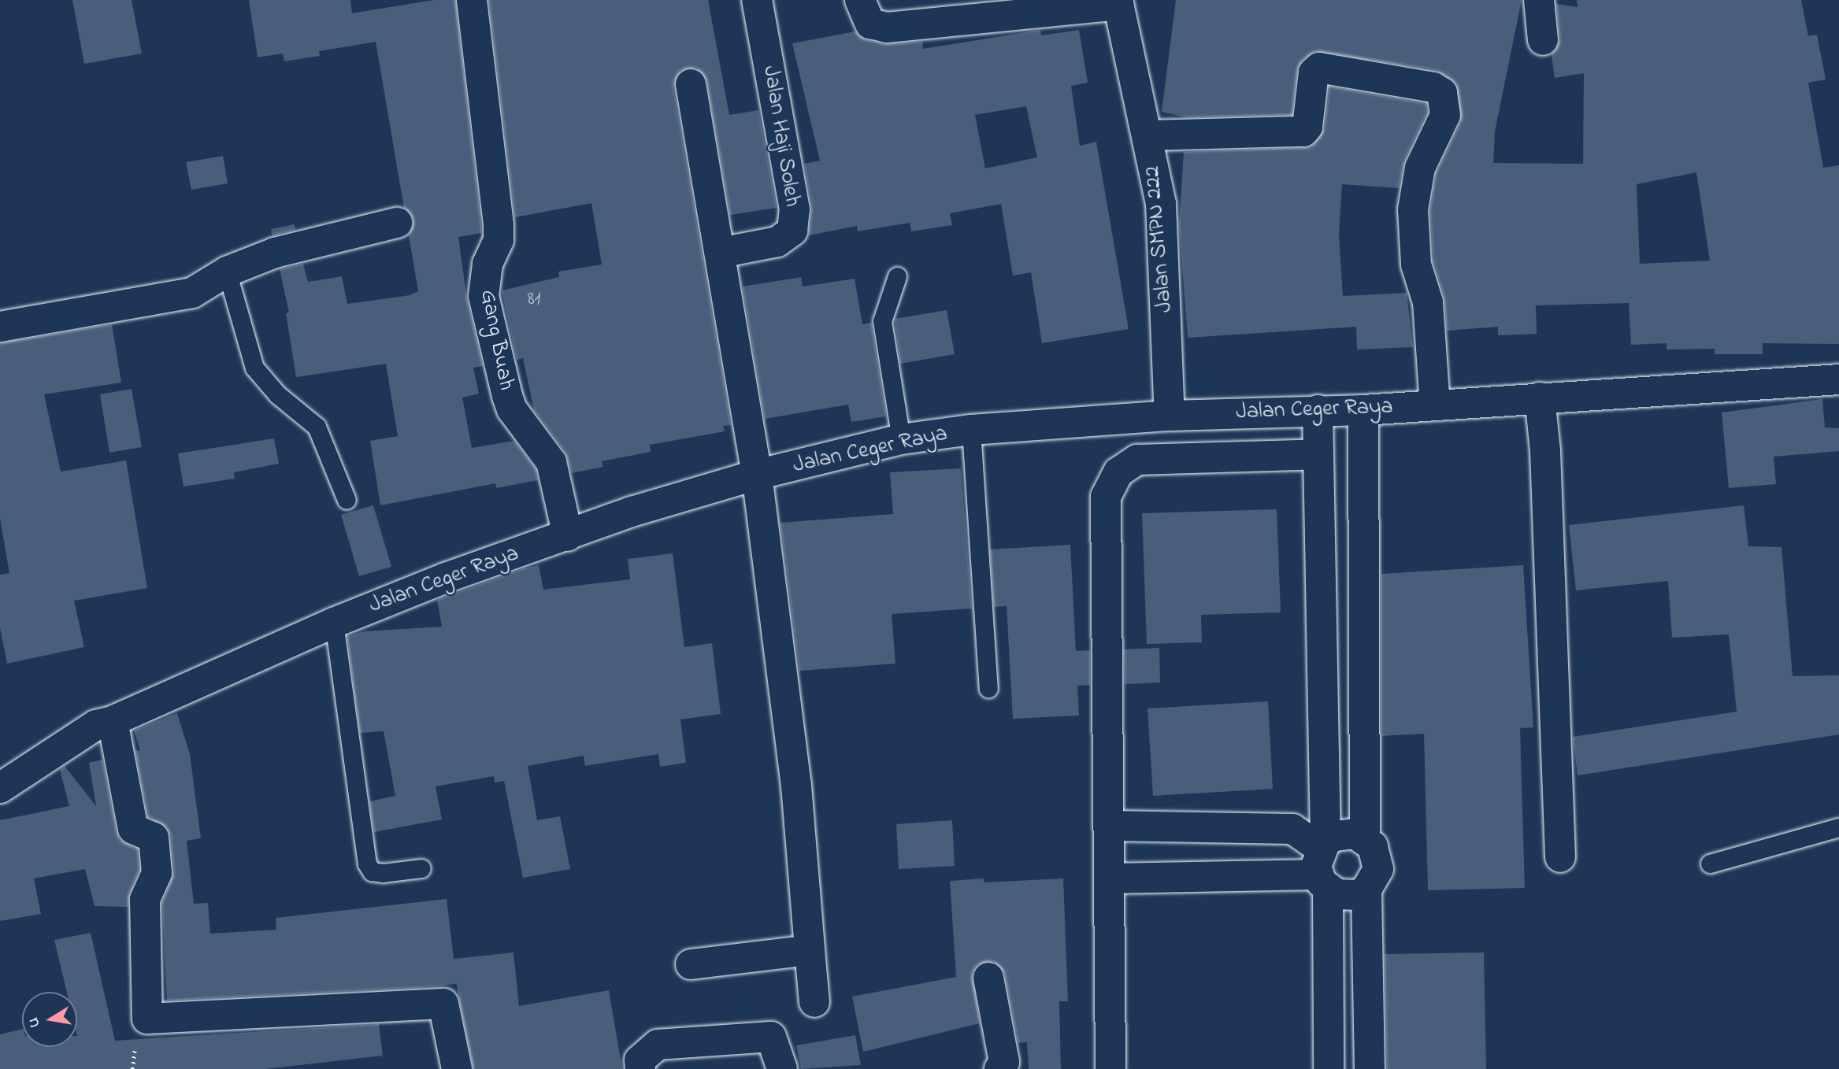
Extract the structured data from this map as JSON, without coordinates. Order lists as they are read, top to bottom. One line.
{"streets":{"street":["Jalan Haji Soleh","Jalan SMPN 222","Gang Buah","Jalan Ceger Raya"]},"crossings":[["Jalan SMPN 222","Jalan Ceger Raya"],["Gang Buah","Jalan Ceger Raya"]],"house_numbers":["81"],"north":"left"}
